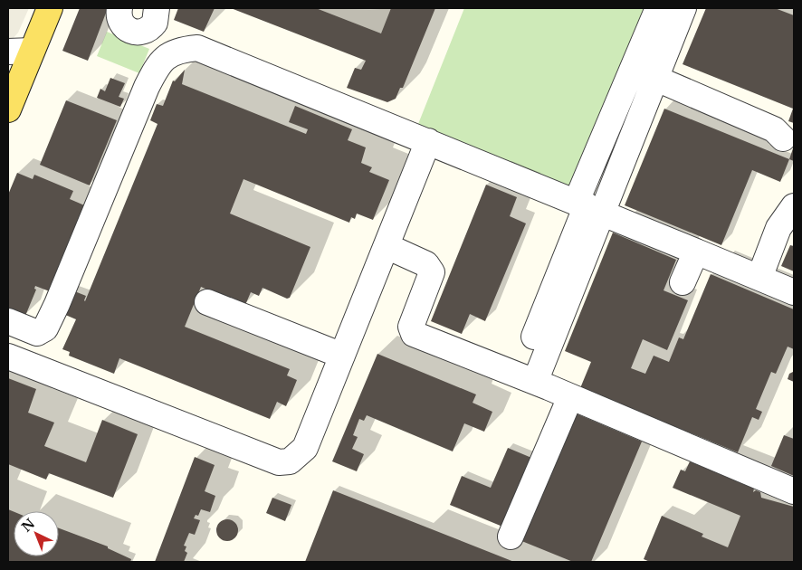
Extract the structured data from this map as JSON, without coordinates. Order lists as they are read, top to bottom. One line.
{"north":"top left"}
